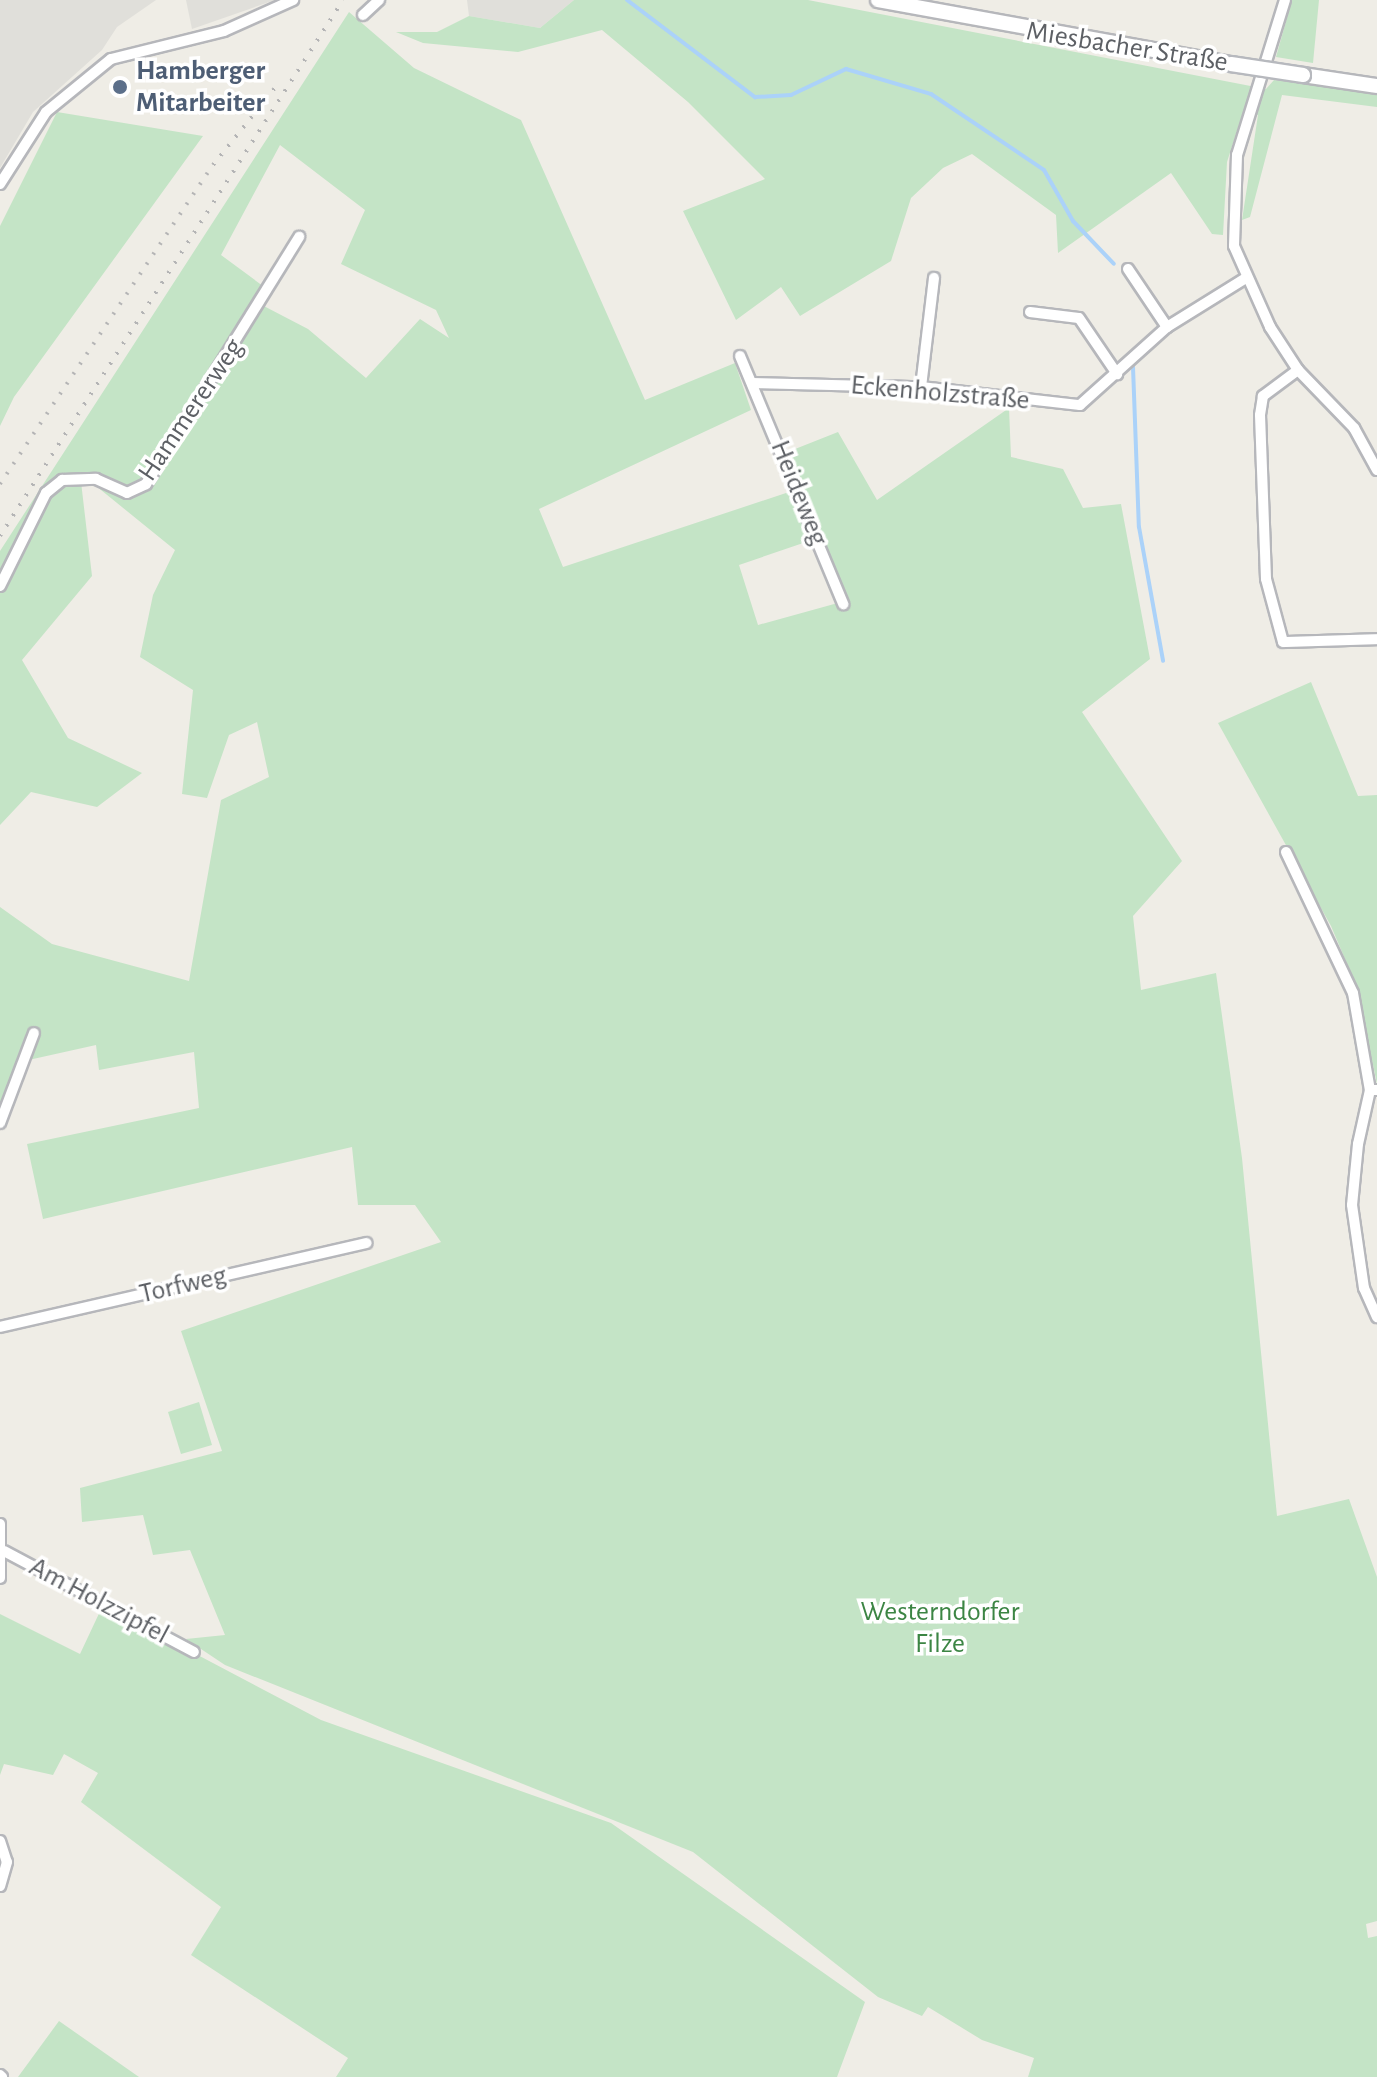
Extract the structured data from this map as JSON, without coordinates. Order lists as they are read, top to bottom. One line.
{"streets":{"main road":["Miesbacher Straße"],"street":["Eckenholzstraße","Hammererweg","Heideweg","Torfweg","Am Holzzipfel"]},"crossings":[["Eckenholzstraße","Heideweg"]],"parks":["Westerndorfer Filze"],"places":["Hamberger Mitarbeiter"]}
